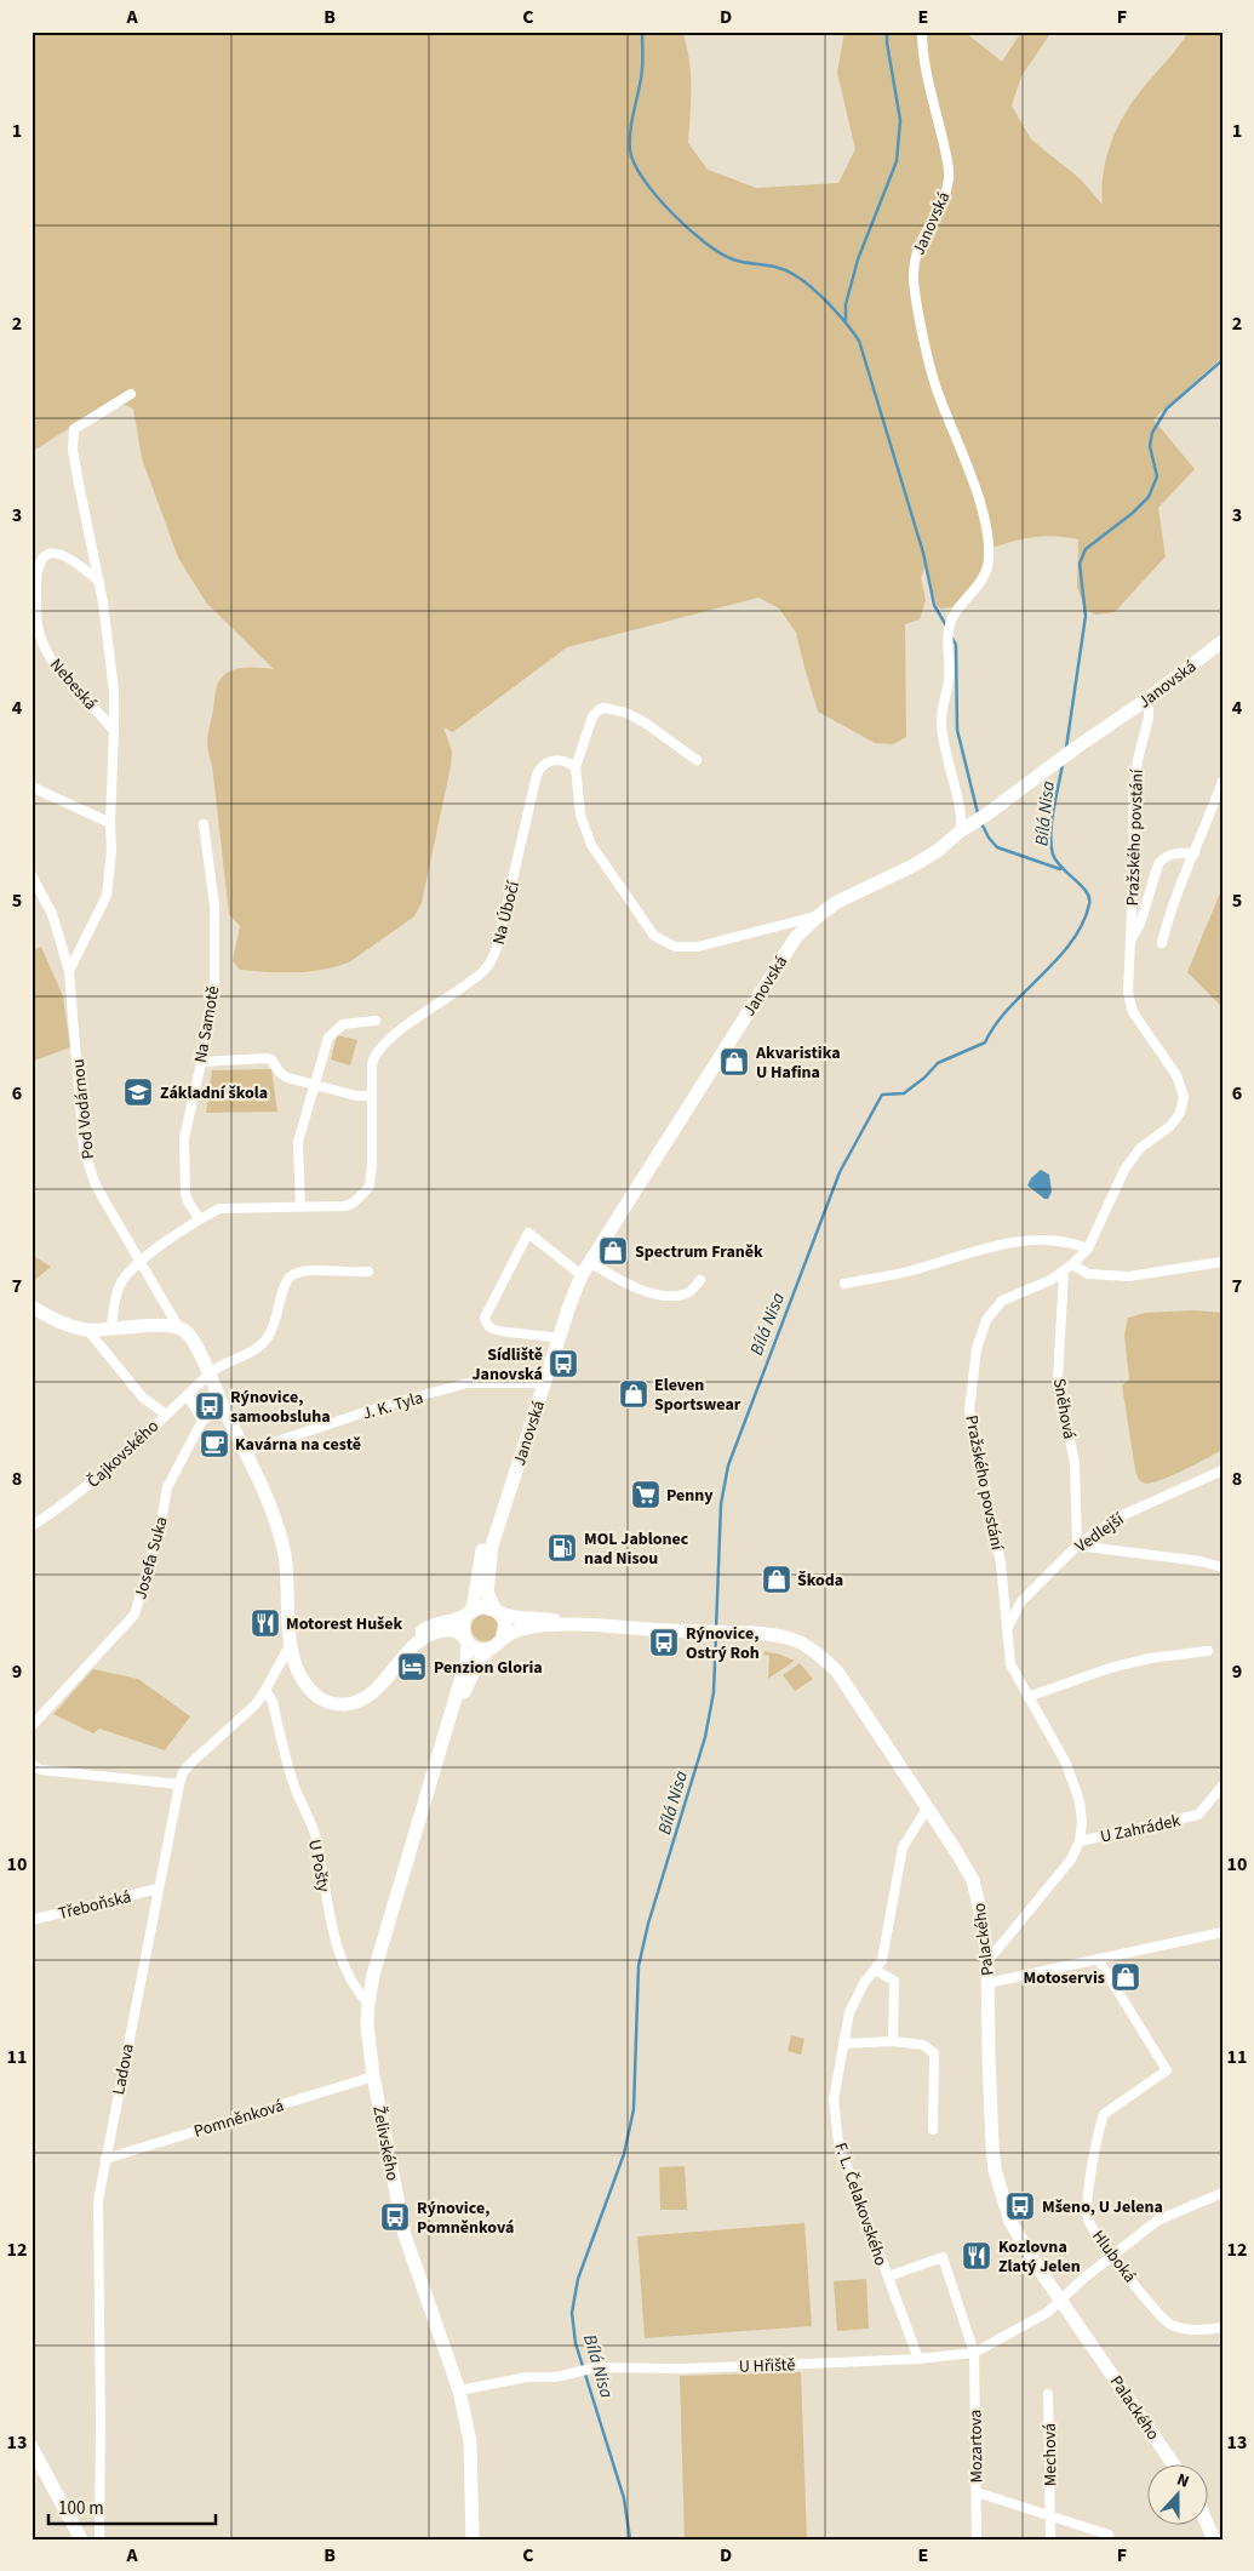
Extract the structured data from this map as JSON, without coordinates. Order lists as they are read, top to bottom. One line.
{"streets":{"street":["Janovská","Nebeská","Pražského povstání","Na Úbočí","Na Samotě","Pod Vodárnou","J. K. Tyla","Sněhová","Čajkovského","Vedlejší","Josefa Suka","U Zahrádek","U Pošty","Třeboňská","Palackého","Ladova","Pomněnková","Želivského","F. L. Čelakovského","Hluboká","U Hřiště","Mozartova","Mechová"]},"crossings":[["Janovská","Pražského povstání"],["Janovská","J. K. Tyla"],["Janovská","Palackého"],["Janovská","Želivského"],["Nebeská","Pod Vodárnou"],["Pražského povstání","Sněhová"],["Pražského povstání","Vedlejší"],["Pražského povstání","U Zahrádek"],["Pražského povstání","Palackého"],["Na Úbočí","Na Samotě"],["Na Úbočí","Pod Vodárnou"],["Sněhová","Vedlejší"],["U Pošty","Ladova"],["U Pošty","Želivského"],["Třeboňská","Ladova"],["Palackého","Želivského"],["Palackého","F. L. Čelakovského"],["Palackého","U Hřiště"],["Ladova","Pomněnková"],["Pomněnková","Želivského"],["Želivského","U Hřiště"],["F. L. Čelakovského","U Hřiště"],["F. L. Čelakovského","Mozartova"],["Hluboká","U Hřiště"],["U Hřiště","Mozartova"],["Mozartova","Mechová"]],"water":["Bílá Nisa"],"places":{"shop":["Akvaristika U Hafina","Spectrum Franěk","Eleven Sportswear","Škoda","Motoservis"],"school or university":["Základní škola"],"bus stop":["Sídliště Janovská","Rýnovice, samoobsluha","Rýnovice, Ostrý Roh","Mšeno, U Jelena","Rýnovice, Pomněnková"],"cafe":["Kavárna na cestě"],"supermarket":["Penny"],"fuel station":["MOL Jablonec nad Nisou"],"restaurant":["Motorest Hušek","Kozlovna Zlatý Jelen"],"hotel":["Penzion Gloria"]},"scale_bar":"100 m","north":"top","grid":{"columns":["A","B","C","D","E","F"],"rows":["1","2","3","4","5","6","7","8","9","10","11","12","13"]}}
